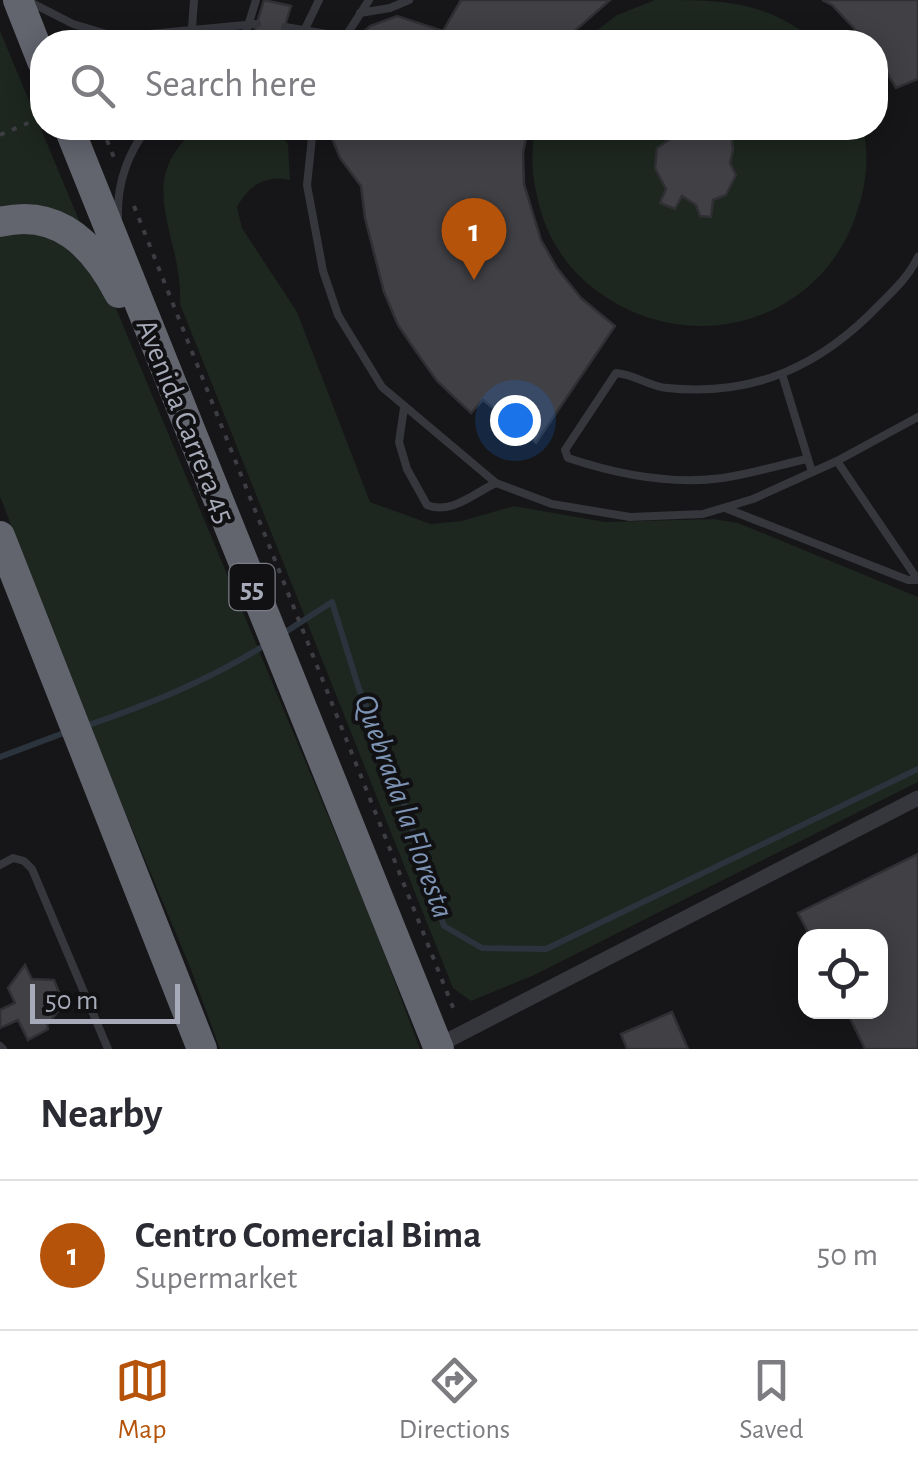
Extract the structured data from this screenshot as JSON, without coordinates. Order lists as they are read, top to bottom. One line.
{"streets":{"highway":["Avenida Carrera 45","55"]},"water":["Quebrada la Floresta"],"scale_bar":"50 m","page":{"search":"Search here","pins":"1","scale":"50 m","heading":"Nearby","list":[{"mark":"1","name":"Centro Comercial Bima","note":"Supermarket","value":"50 m"}],"nav":["Map","Directions","Saved"]}}
